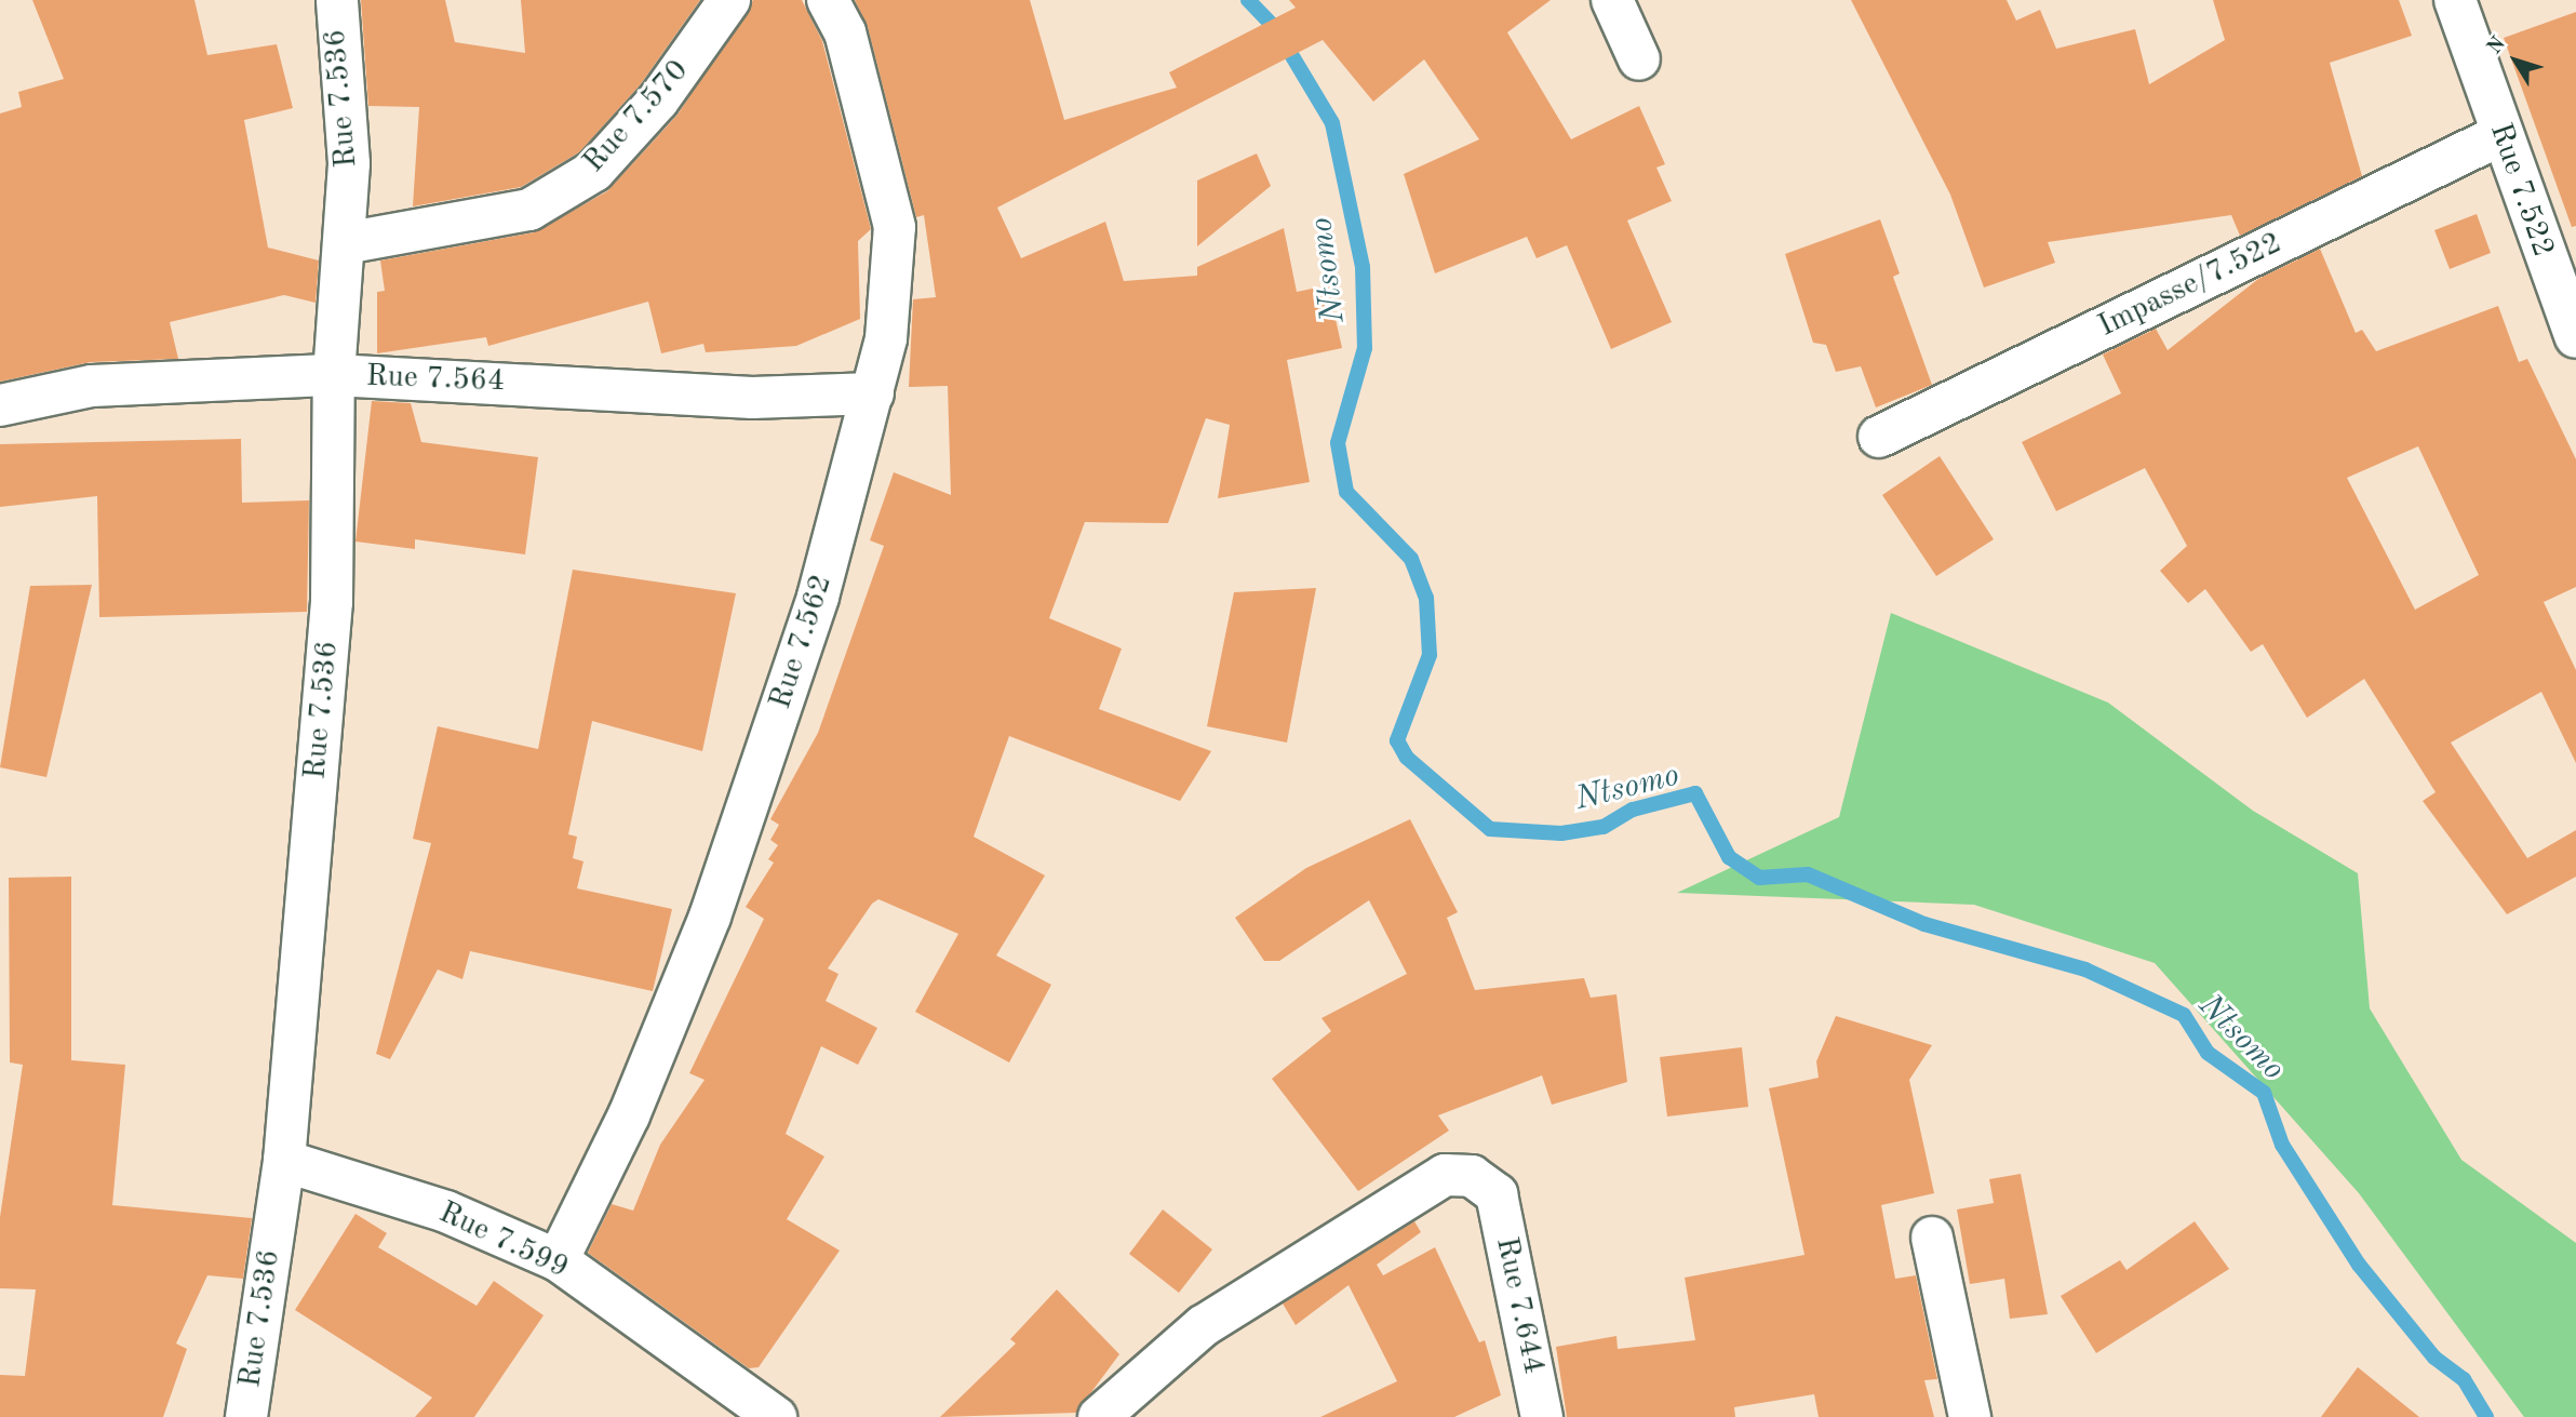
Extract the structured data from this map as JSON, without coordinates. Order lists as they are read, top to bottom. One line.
{"streets":{"street":["Rue 7.536","Rue 7.570","Rue 7.522","Impasse/7.522","Rue 7.564","Rue 7.562","Rue 7.599","Rue 7.644"]},"crossings":[["Rue 7.536","Rue 7.570"],["Rue 7.536","Rue 7.564"],["Rue 7.536","Rue 7.599"],["Rue 7.522","Impasse/7.522"],["Rue 7.564","Rue 7.562"],["Rue 7.562","Rue 7.599"]],"water":["Ntsomo"],"north":"top left"}
